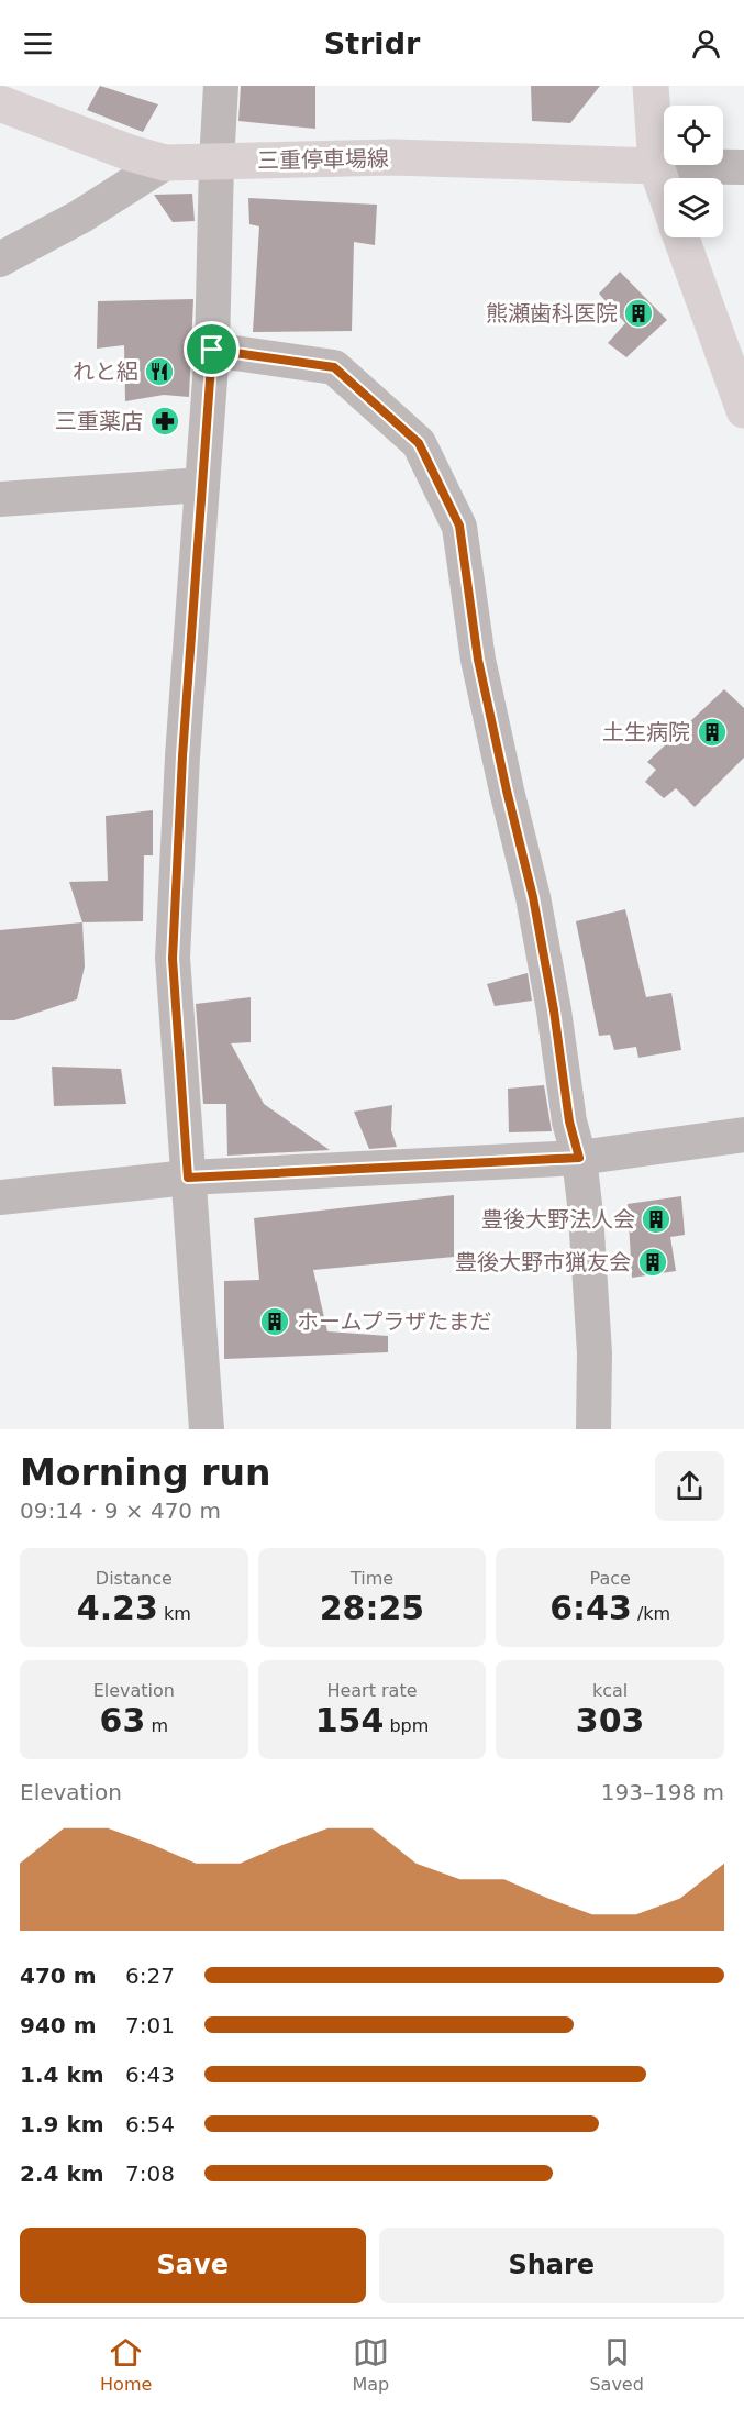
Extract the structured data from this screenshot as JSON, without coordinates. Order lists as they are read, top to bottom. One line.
{"streets":{"main road":["三重停車場線"]},"places":{"building":["熊瀬歯科医院","土生病院","豊後大野法人会","豊後大野市猟友会","ホームプラザたまだ"],"restaurant":["れと絽"],"pharmacy":["三重薬店"]},"page":{"header":"Stridr","heading":["Morning run","09:14 · 9 × 470 m"],"stats":[["Distance","4.23 km"],["Time","28:25"],["Pace","6:43 /km"],["Elevation","63 m"],["Heart rate","154 bpm"],["kcal","303"]],"chart":["Elevation","193–198 m"],"list":[{"name":"470 m","note":"6:27"},{"name":"940 m","note":"7:01"},{"name":"1.4 km","note":"6:43"},{"name":"1.9 km","note":"6:54"},{"name":"2.4 km","note":"7:08"}],"buttons":["Save","Share"],"tabs":["Home","Map","Saved"]}}
